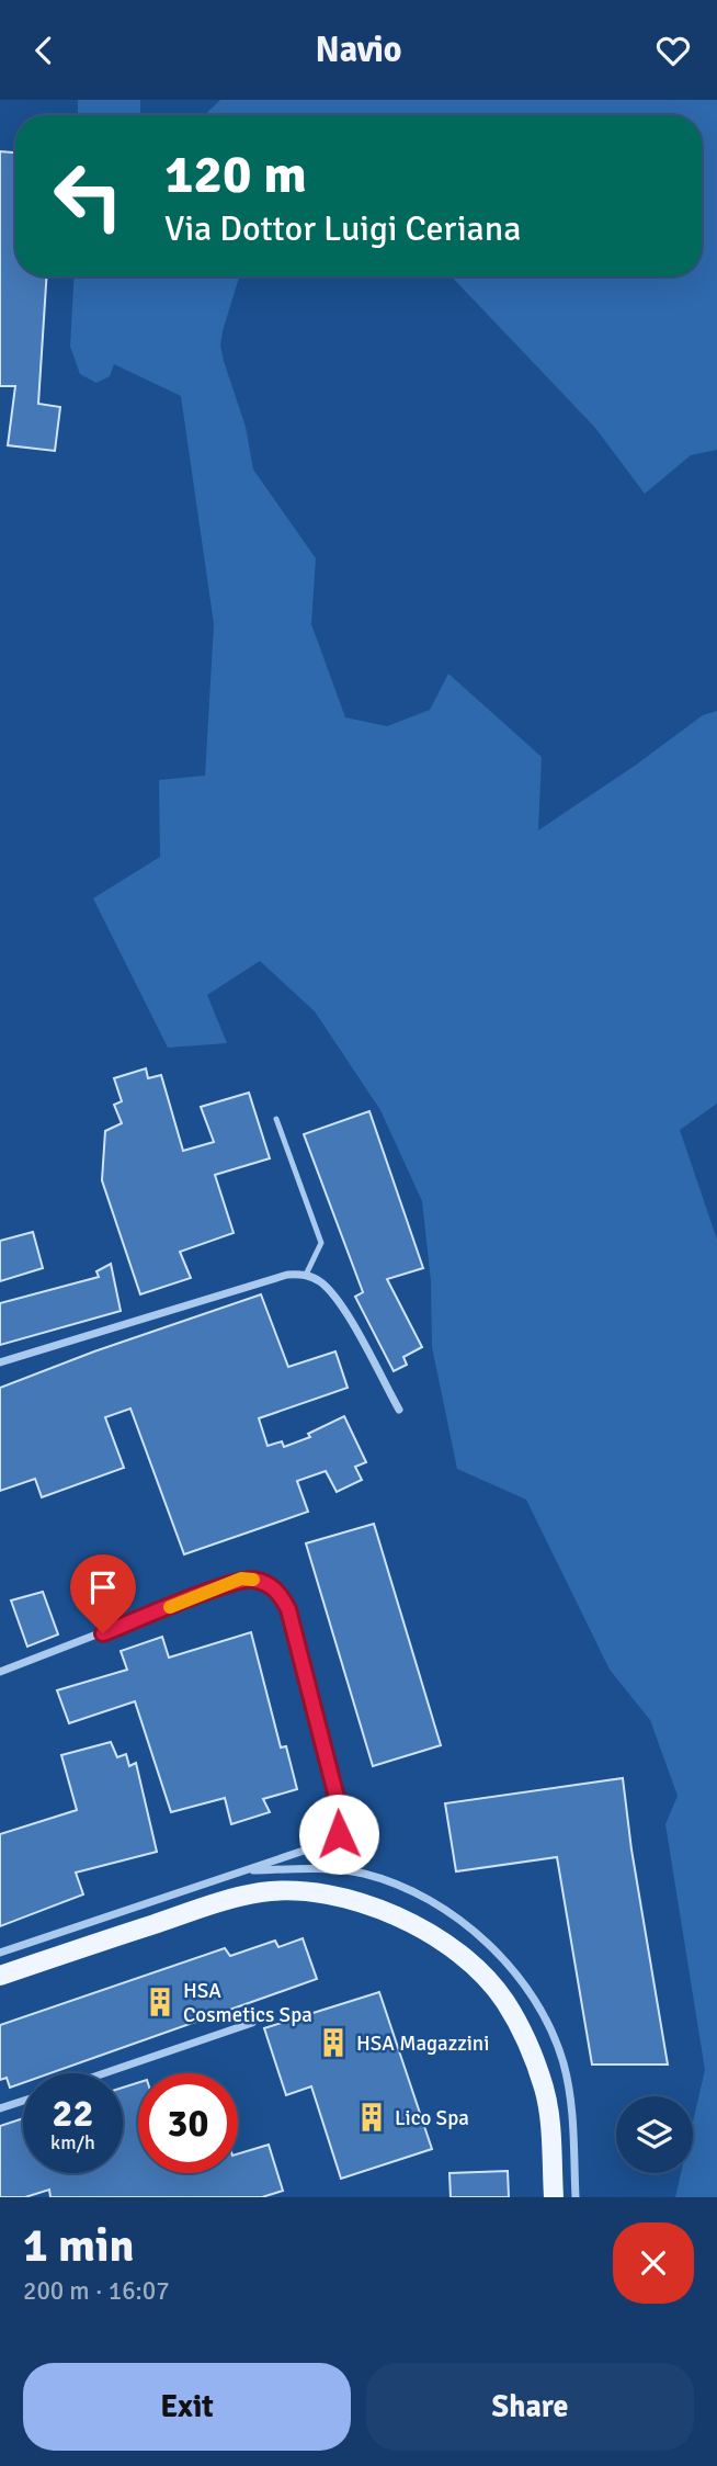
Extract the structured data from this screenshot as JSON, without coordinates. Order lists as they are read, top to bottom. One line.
{"places":{"building":["HSA Cosmetics Spa","HSA Magazzini","Lico Spa"]},"page":{"header":"Navio","turn":["120 m","Via Dottor Luigi Ceriana"],"speed":"22 km/h","limit":"30","heading":["1 min","200 m · 16:07"],"buttons":["Exit","Share"]}}
